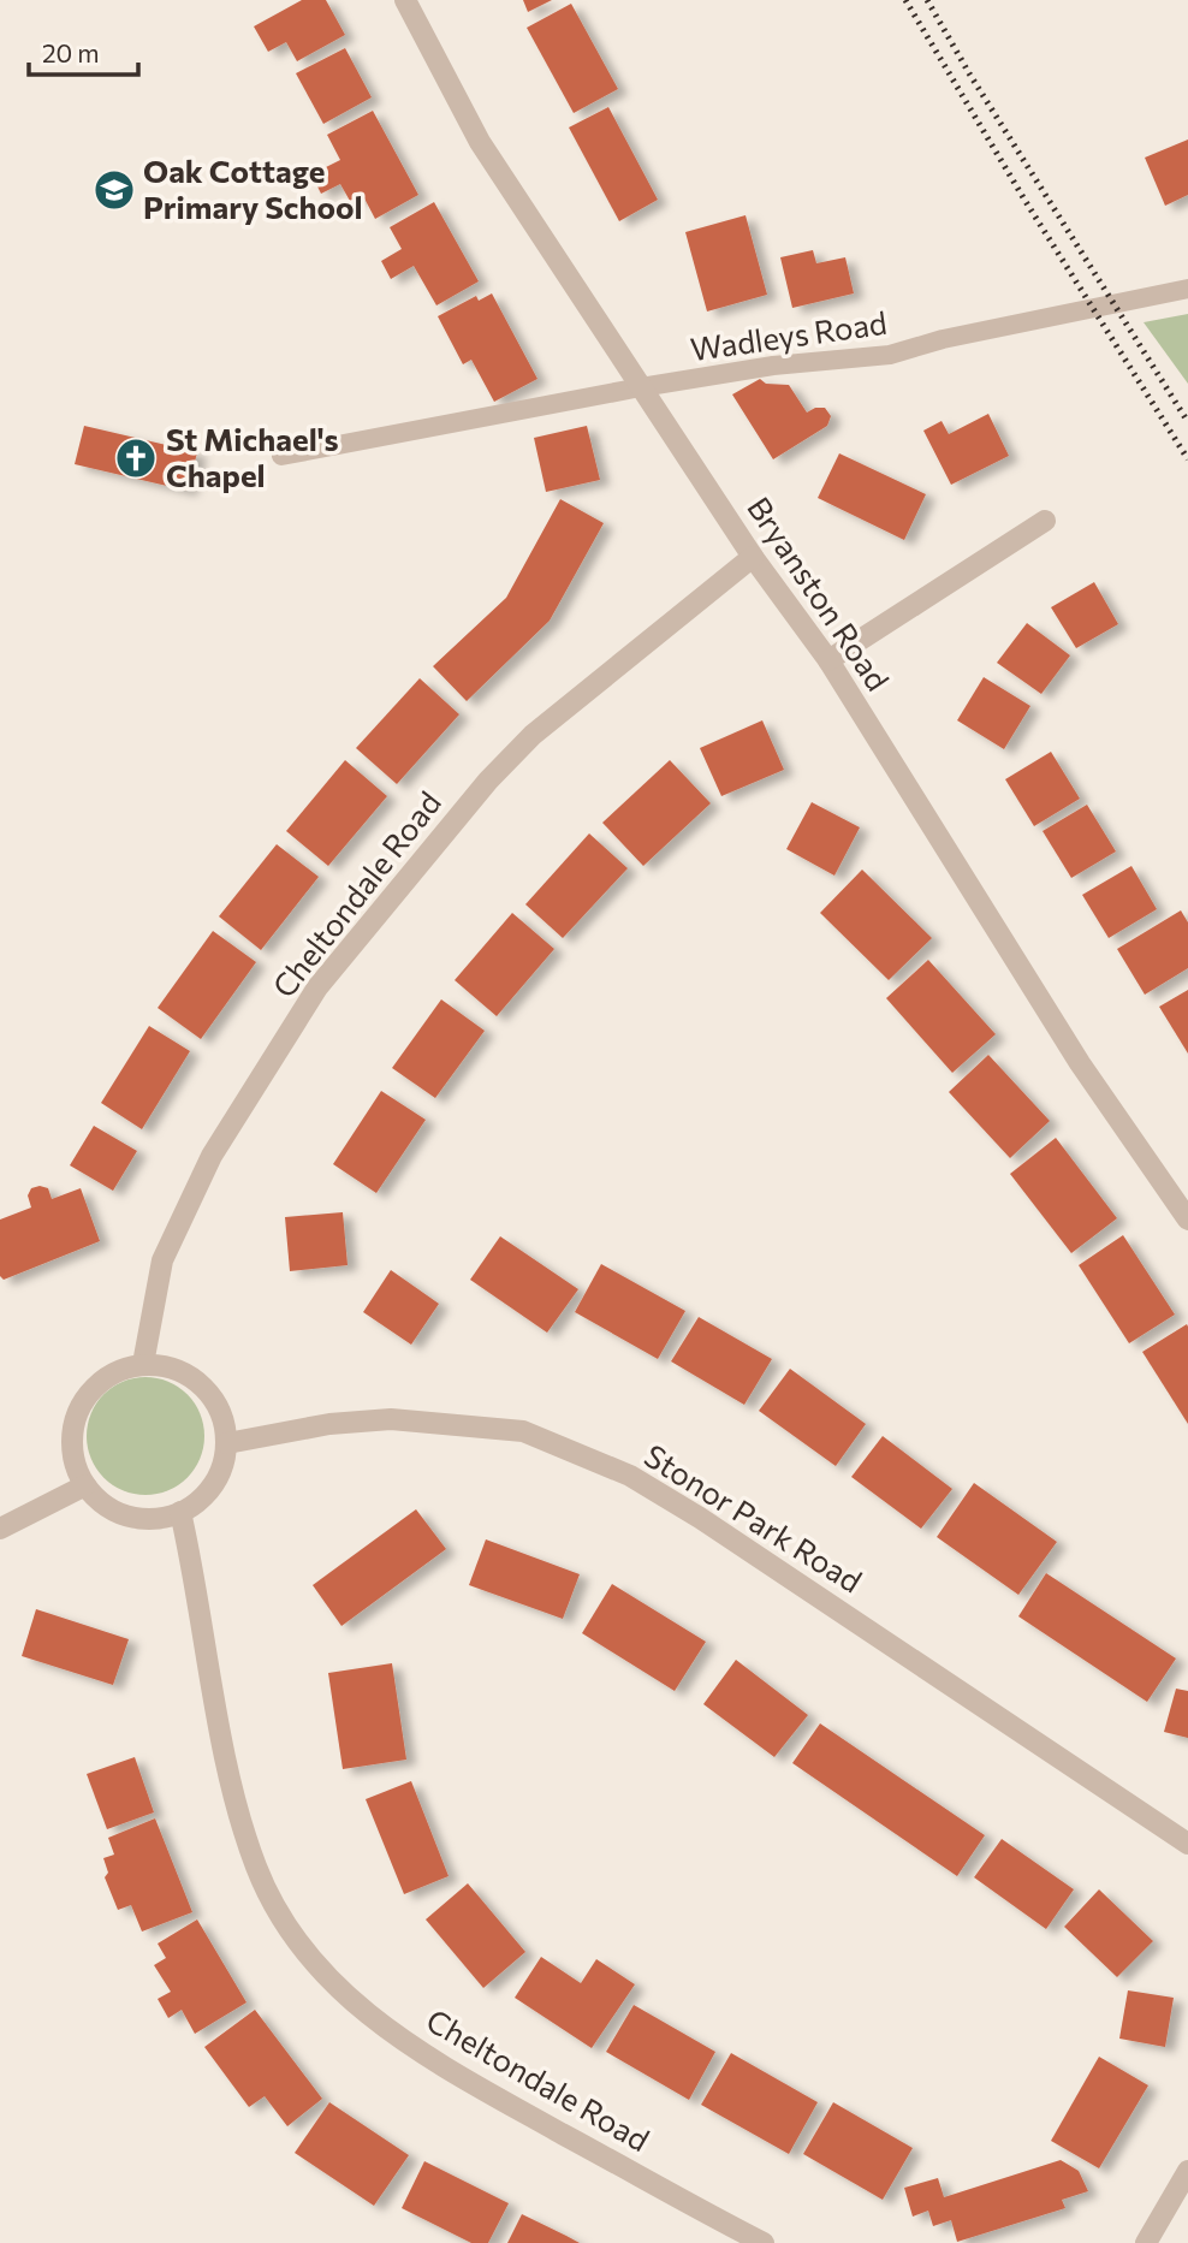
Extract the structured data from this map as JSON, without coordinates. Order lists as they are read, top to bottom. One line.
{"streets":{"street":["Bryanston Road","Cheltondale Road","Stonor Park Road"],"lane":["Wadleys Road"]},"crossings":[["Wadleys Road","Bryanston Road"],["Bryanston Road","Cheltondale Road"],["Cheltondale Road","Stonor Park Road"]],"places":{"school or university":["Oak Cottage Primary School"],"church":["St Michael's Chapel"]},"scale_bar":"20 m"}
